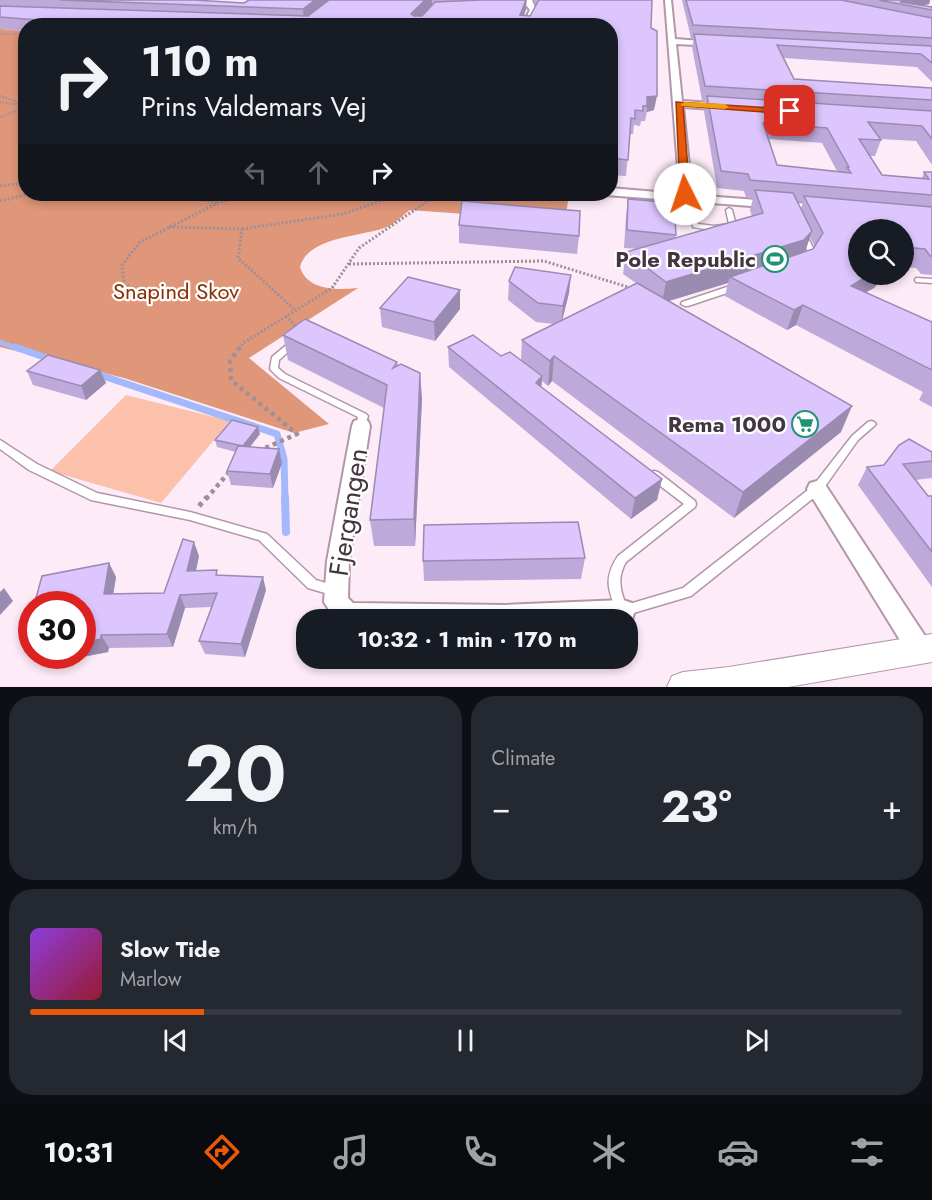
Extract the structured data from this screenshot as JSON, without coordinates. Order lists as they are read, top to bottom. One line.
{"streets":{"street":["Fjergangen"]},"parks":["Snapind Skov"],"places":{"sports":["Pole Republic"],"supermarket":["Rema 1000"]},"page":{"turn":["110 m","Prins Valdemars Vej"],"limit":"30","trip":"10:32 · 1 min · 170 m","tile":[["20","km/h"],"Climate"],"heat":["−","23°","+"],"song":["Slow Tide","Marlow"],"tabs":"10:31"}}
